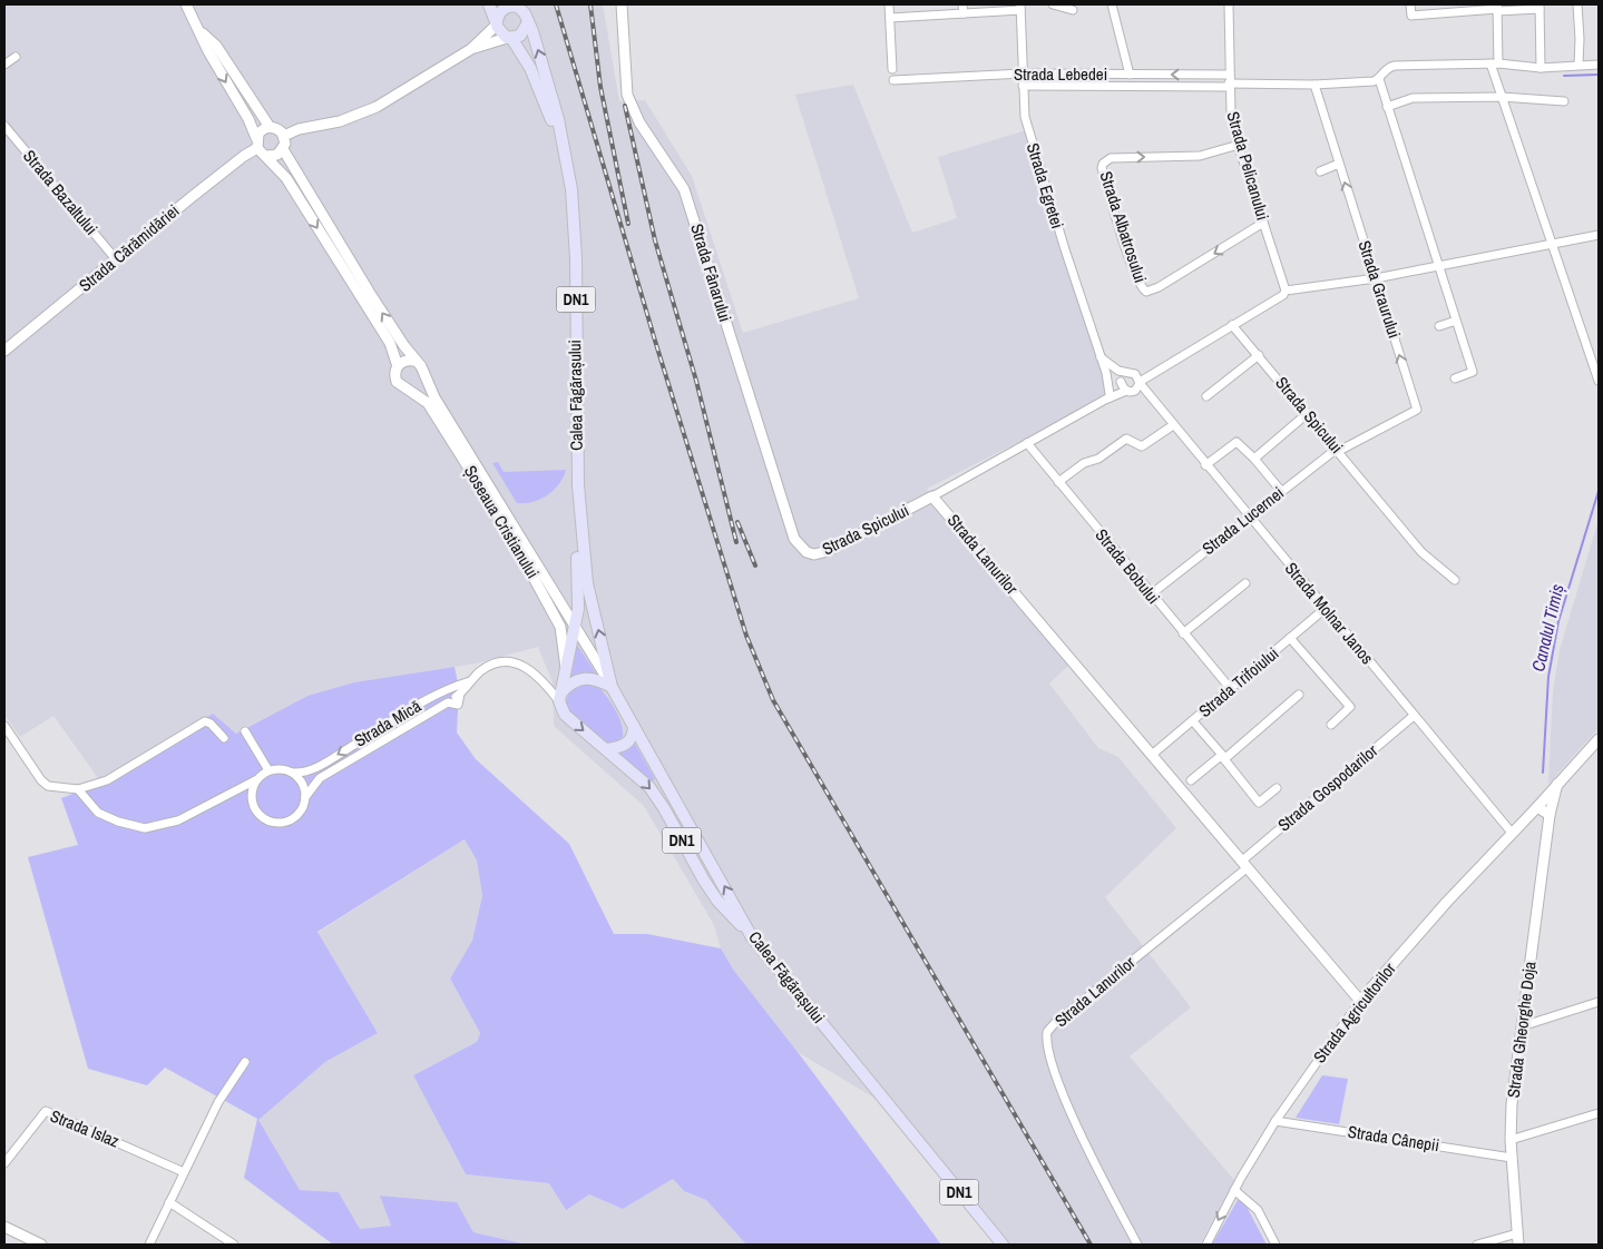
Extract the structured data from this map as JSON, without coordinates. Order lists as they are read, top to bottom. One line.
{"streets":{"main road":["DN1","Calea Făgărașului"],"street":["Strada Lebedei","Strada Pelicanului","Strada Egretei","Strada Bazaltului","Strada Albatrosului","Strada Cărămidăriei","Strada Fânarului","Strada Graurului","Strada Spicului","Strada Lucernei","Șoseaua Cristianului","Strada Lanurilor","Strada Bobului","Strada Molnar Janos","Strada Trifoiului","Strada Mică","Strada Gospodarilor","Strada Agricultorilor","Strada Gheorghe Doja","Strada Islaz","Strada Cânepii"]},"crossings":[["Strada Lebedei","Strada Pelicanului"],["Strada Lebedei","Strada Egretei"],["Strada Lebedei","Strada Graurului"],["Strada Pelicanului","Strada Albatrosului"],["Strada Bazaltului","Strada Cărămidăriei"],["Strada Cărămidăriei","Șoseaua Cristianului"],["Strada Fânarului","Strada Spicului"],["Strada Graurului","Strada Spicului"],["Strada Graurului","Strada Lucernei"],["DN1","Calea Făgărașului"],["DN1","Șoseaua Cristianului"],["Calea Făgărașului","Șoseaua Cristianului"],["Strada Spicului","Strada Lucernei"],["Strada Spicului","Strada Lanurilor"],["Strada Spicului","Strada Bobului"],["Strada Lucernei","Strada Bobului"],["Strada Lucernei","Strada Molnar Janos"],["Strada Lanurilor","Strada Trifoiului"],["Strada Lanurilor","Strada Gospodarilor"],["Strada Lanurilor","Strada Agricultorilor"],["Strada Bobului","Strada Trifoiului"],["Strada Molnar Janos","Strada Trifoiului"],["Strada Molnar Janos","Strada Gospodarilor"],["Strada Molnar Janos","Strada Agricultorilor"],["Strada Agricultorilor","Strada Gheorghe Doja"],["Strada Agricultorilor","Strada Cânepii"],["Strada Gheorghe Doja","Strada Cânepii"]],"water":["Canalul Timiș"]}
